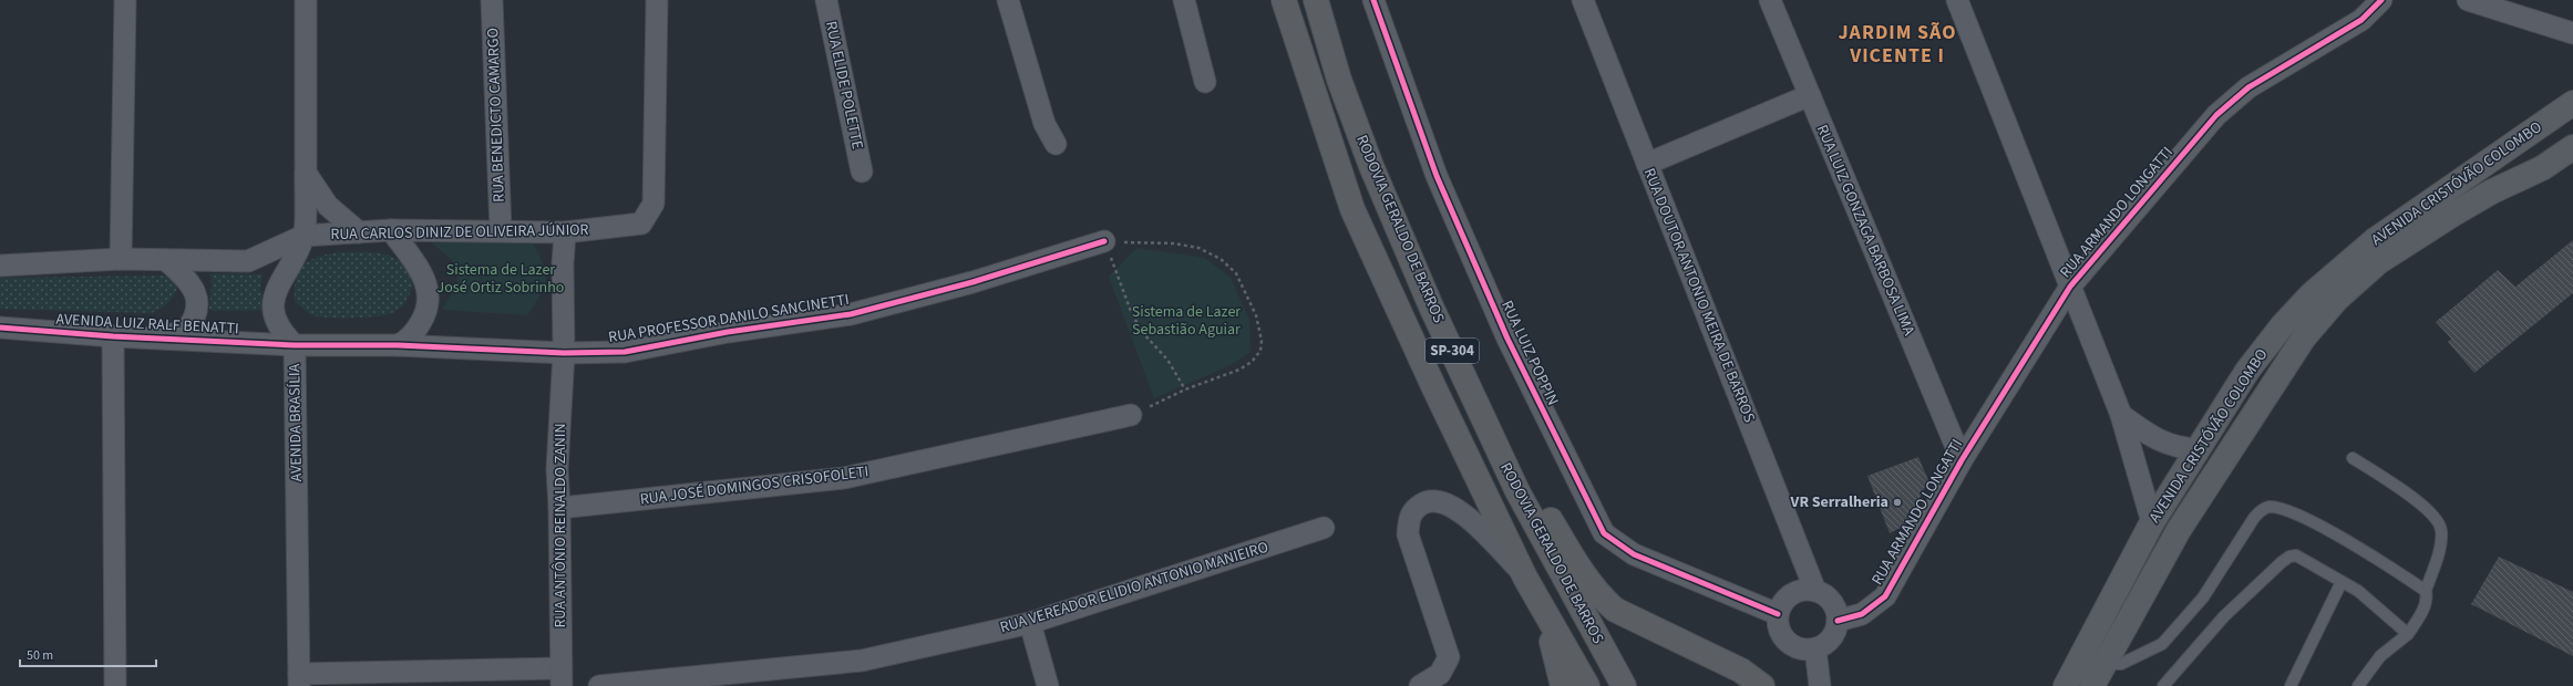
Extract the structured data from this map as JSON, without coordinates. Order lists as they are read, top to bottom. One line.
{"streets":{"highway":["RODOVIA GERALDO DE BARROS","SP-304"],"main road":["AVENIDA CRISTÓVÃO COLOMBO"],"street":["RUA ELIDE POLETTE","RUA BENEDICTO CAMARGO","RUA ARMANDO LONGATTI","RUA LUIZ GONZAGA BARBOSA LIMA","RUA CARLOS DINIZ DE OLIVEIRA JÚNIOR","RUA DOUTOR ANTONIO MEIRA DE BARROS","RUA PROFESSOR DANILO SANCINETTI","AVENIDA LUIZ RALF BENATTI","RUA LUIZ POPPIN","AVENIDA BRASÍLIA","RUA JOSÉ DOMINGOS CRISOFOLETI","RUA ANTÔNIO REINALDO ZANIN","RUA VEREADOR ELIDIO ANTONIO MANIEIRO"]},"crossings":[["RUA BENEDICTO CAMARGO","RUA CARLOS DINIZ DE OLIVEIRA JÚNIOR"],["RUA ARMANDO LONGATTI","RUA LUIZ GONZAGA BARBOSA LIMA"],["RUA ARMANDO LONGATTI","RUA DOUTOR ANTONIO MEIRA DE BARROS"],["RUA ARMANDO LONGATTI","RUA LUIZ POPPIN"],["RUA CARLOS DINIZ DE OLIVEIRA JÚNIOR","RUA PROFESSOR DANILO SANCINETTI"],["RUA CARLOS DINIZ DE OLIVEIRA JÚNIOR","AVENIDA LUIZ RALF BENATTI"],["RUA CARLOS DINIZ DE OLIVEIRA JÚNIOR","AVENIDA BRASÍLIA"],["RUA CARLOS DINIZ DE OLIVEIRA JÚNIOR","RUA ANTÔNIO REINALDO ZANIN"],["RUA DOUTOR ANTONIO MEIRA DE BARROS","RUA LUIZ POPPIN"],["RUA PROFESSOR DANILO SANCINETTI","AVENIDA LUIZ RALF BENATTI"],["RUA PROFESSOR DANILO SANCINETTI","AVENIDA BRASÍLIA"],["RUA PROFESSOR DANILO SANCINETTI","RUA ANTÔNIO REINALDO ZANIN"],["AVENIDA LUIZ RALF BENATTI","AVENIDA BRASÍLIA"],["RUA JOSÉ DOMINGOS CRISOFOLETI","RUA ANTÔNIO REINALDO ZANIN"]],"districts":["JARDIM SÃO VICENTE I"],"parks":["Sistema de Lazer José Ortiz Sobrinho","Sistema de Lazer Sebastião Aguiar"],"places":["VR Serralheria"],"scale_bar":"50 m"}
